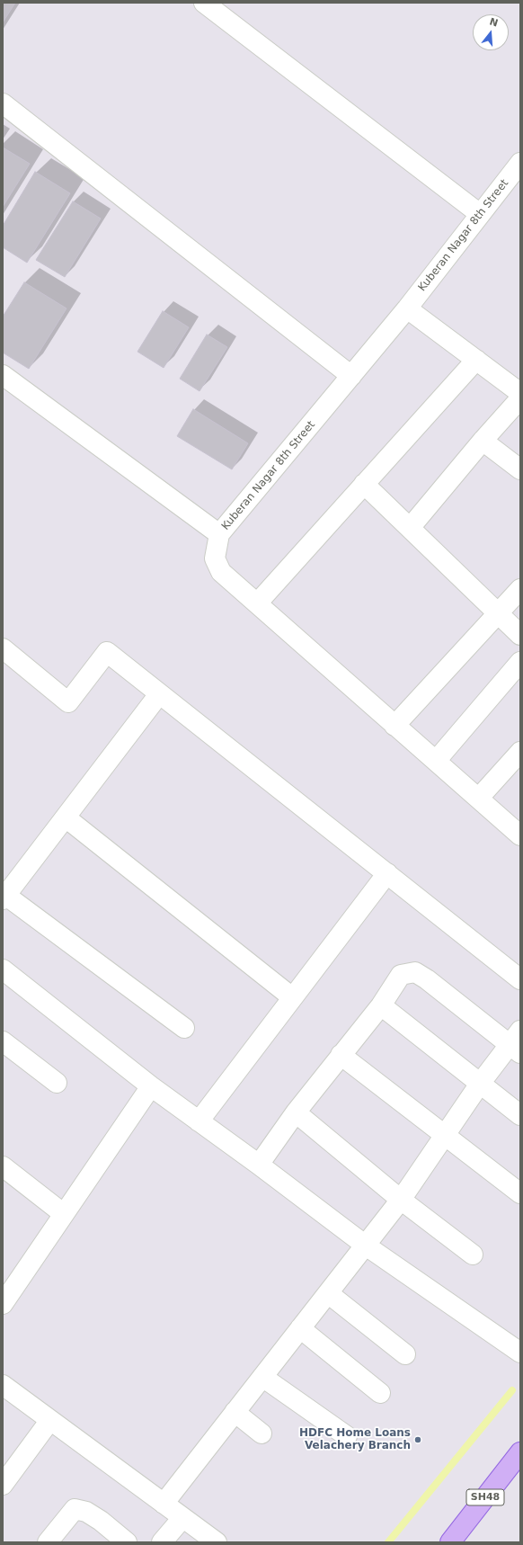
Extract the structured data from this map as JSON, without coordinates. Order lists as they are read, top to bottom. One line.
{"streets":{"main road":["SH48"],"street":["Kuberan Nagar 8th Street"]},"places":["HDFC Home Loans Velachery Branch"],"north":"top"}
